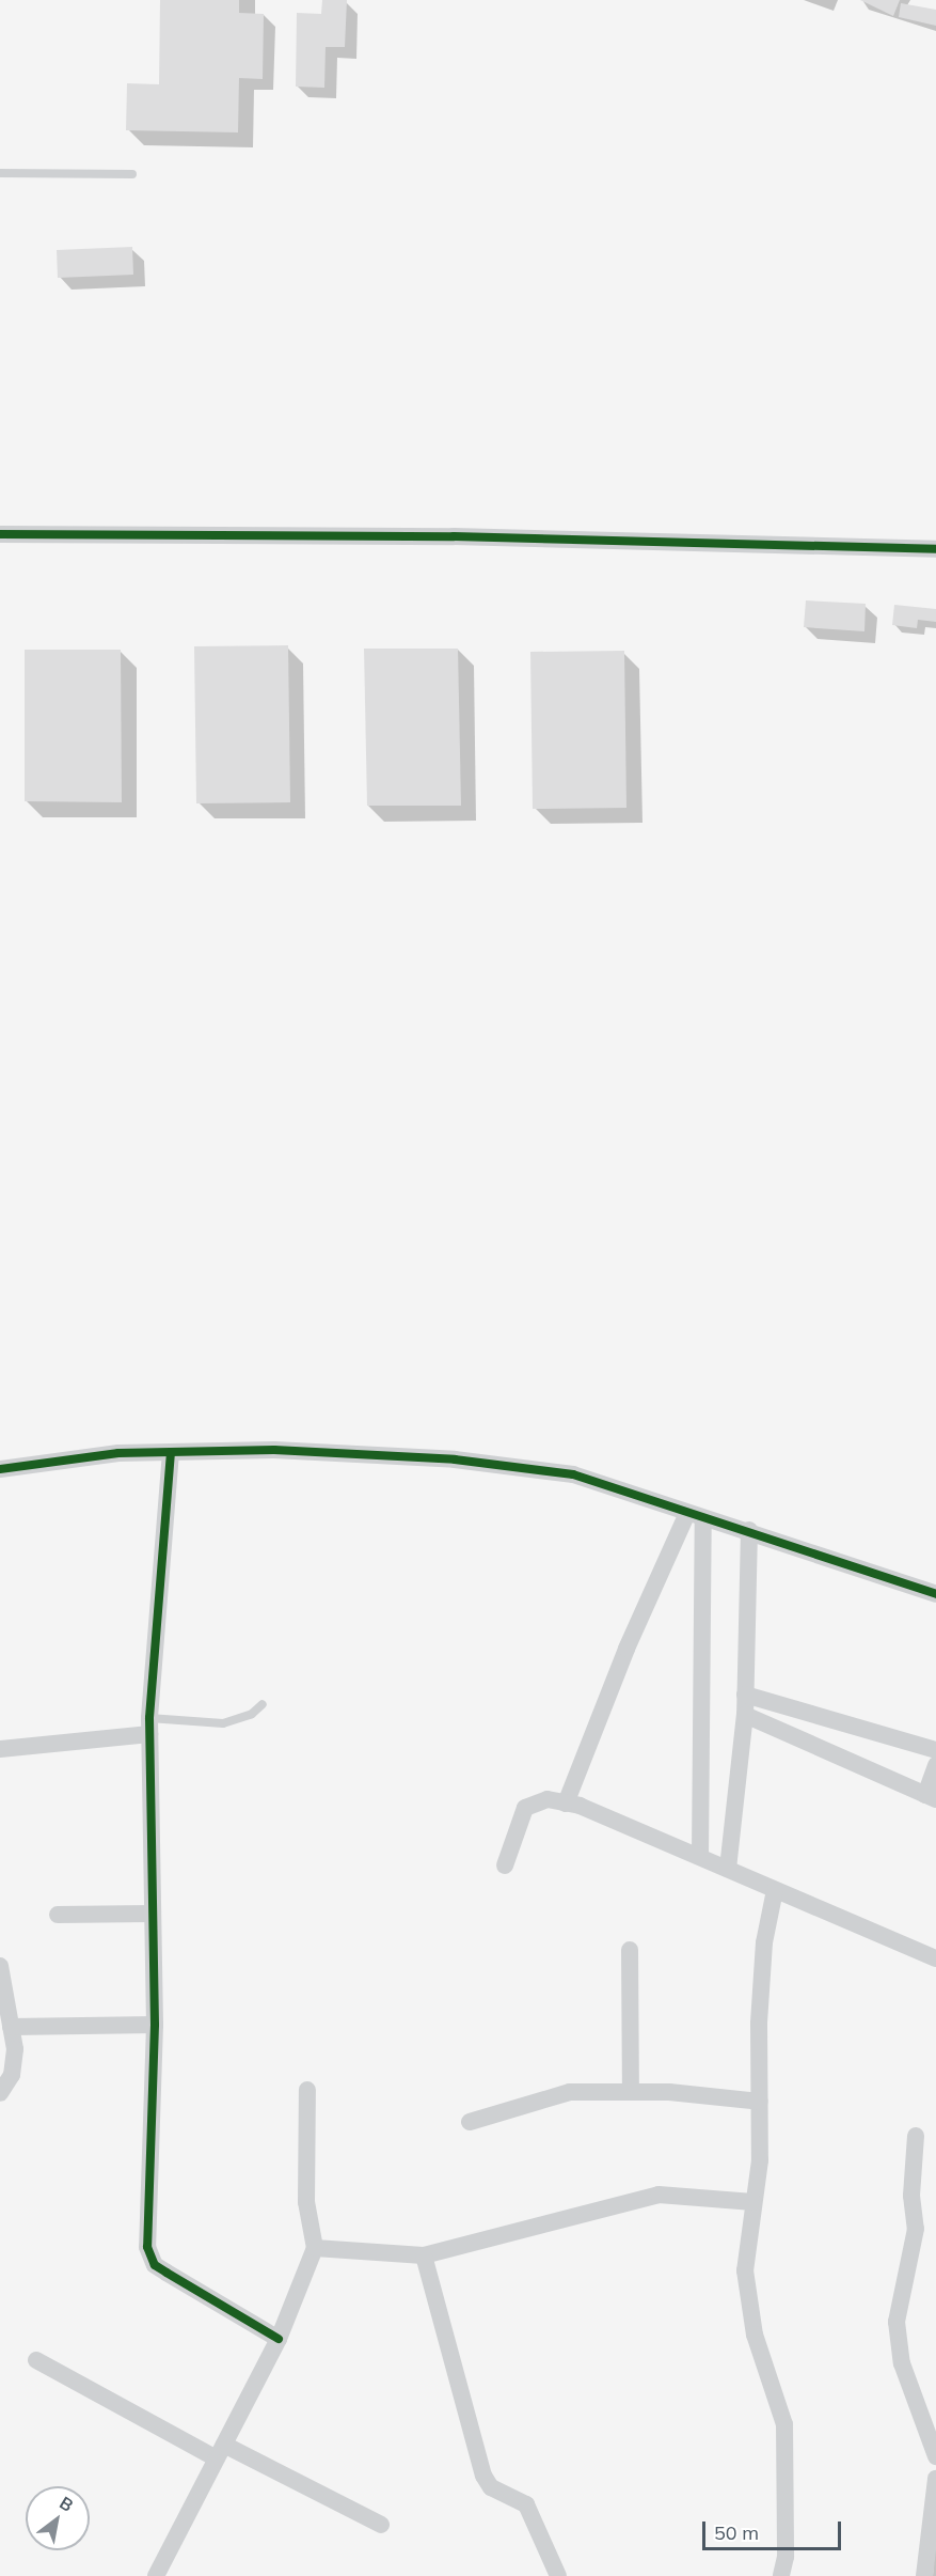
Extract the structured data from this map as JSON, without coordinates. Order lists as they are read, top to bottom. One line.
{"scale_bar":"50 m","north":"top right"}
